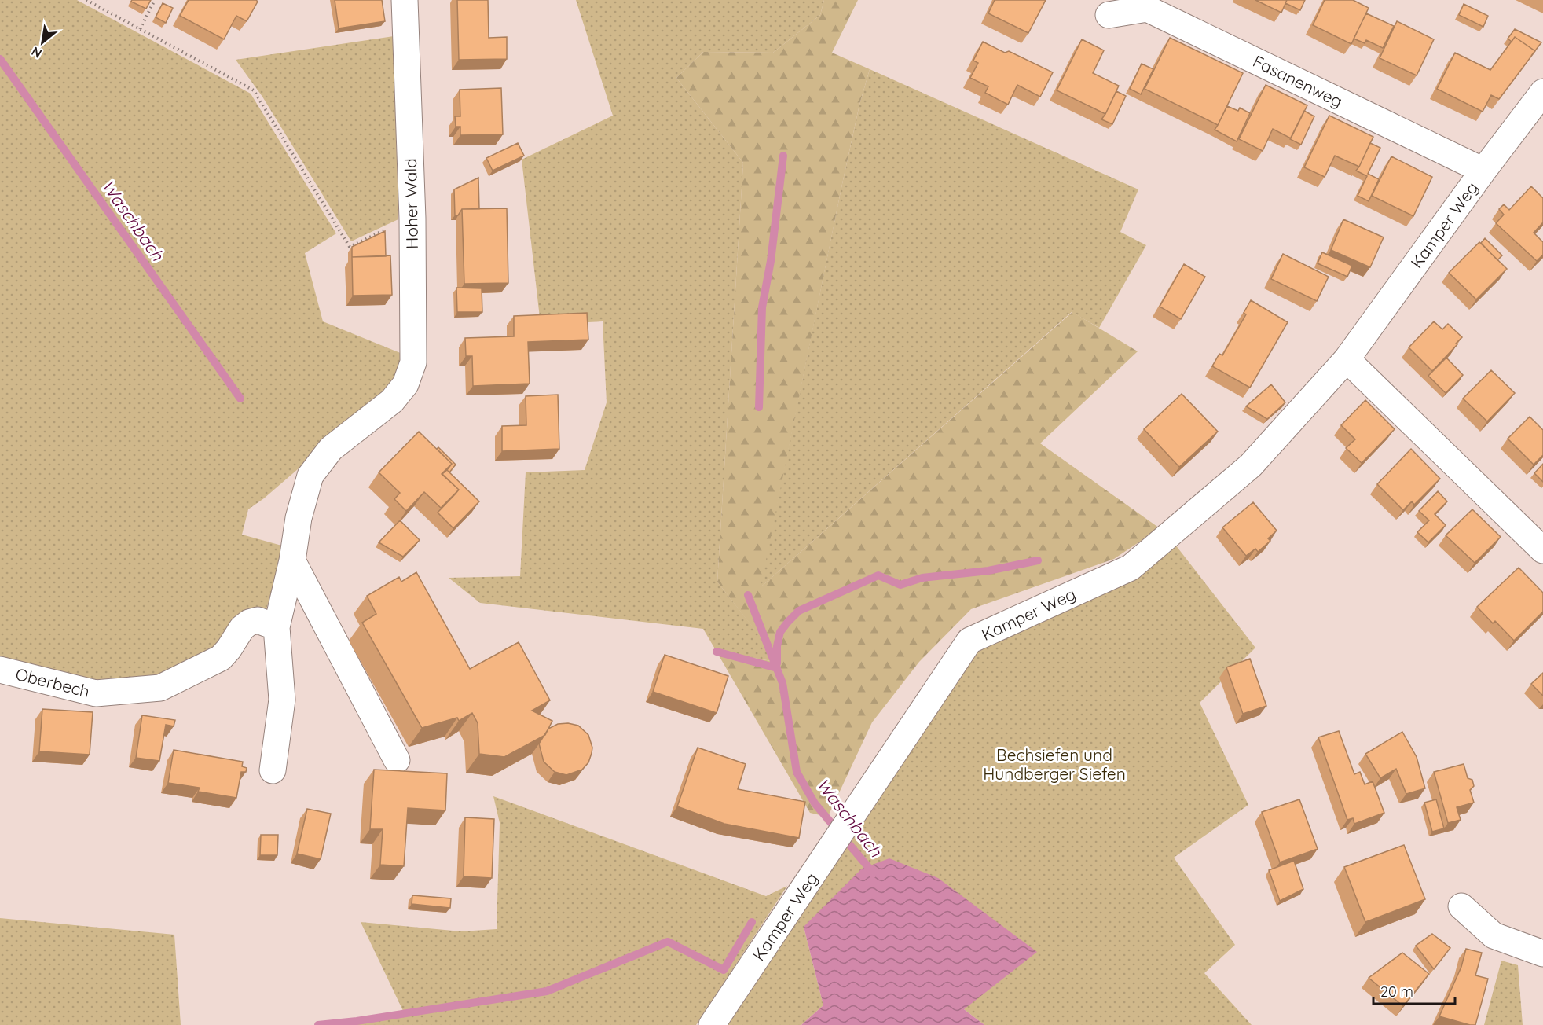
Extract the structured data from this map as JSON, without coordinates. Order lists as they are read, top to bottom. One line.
{"streets":{"street":["Fasanenweg","Hoher Wald","Kamper Weg","Oberbech"]},"crossings":[["Fasanenweg","Kamper Weg"]],"water":["Waschbach"],"parks":["Bechsiefen und Hundberger Siefen"],"scale_bar":"20 m","north":"bottom left"}
